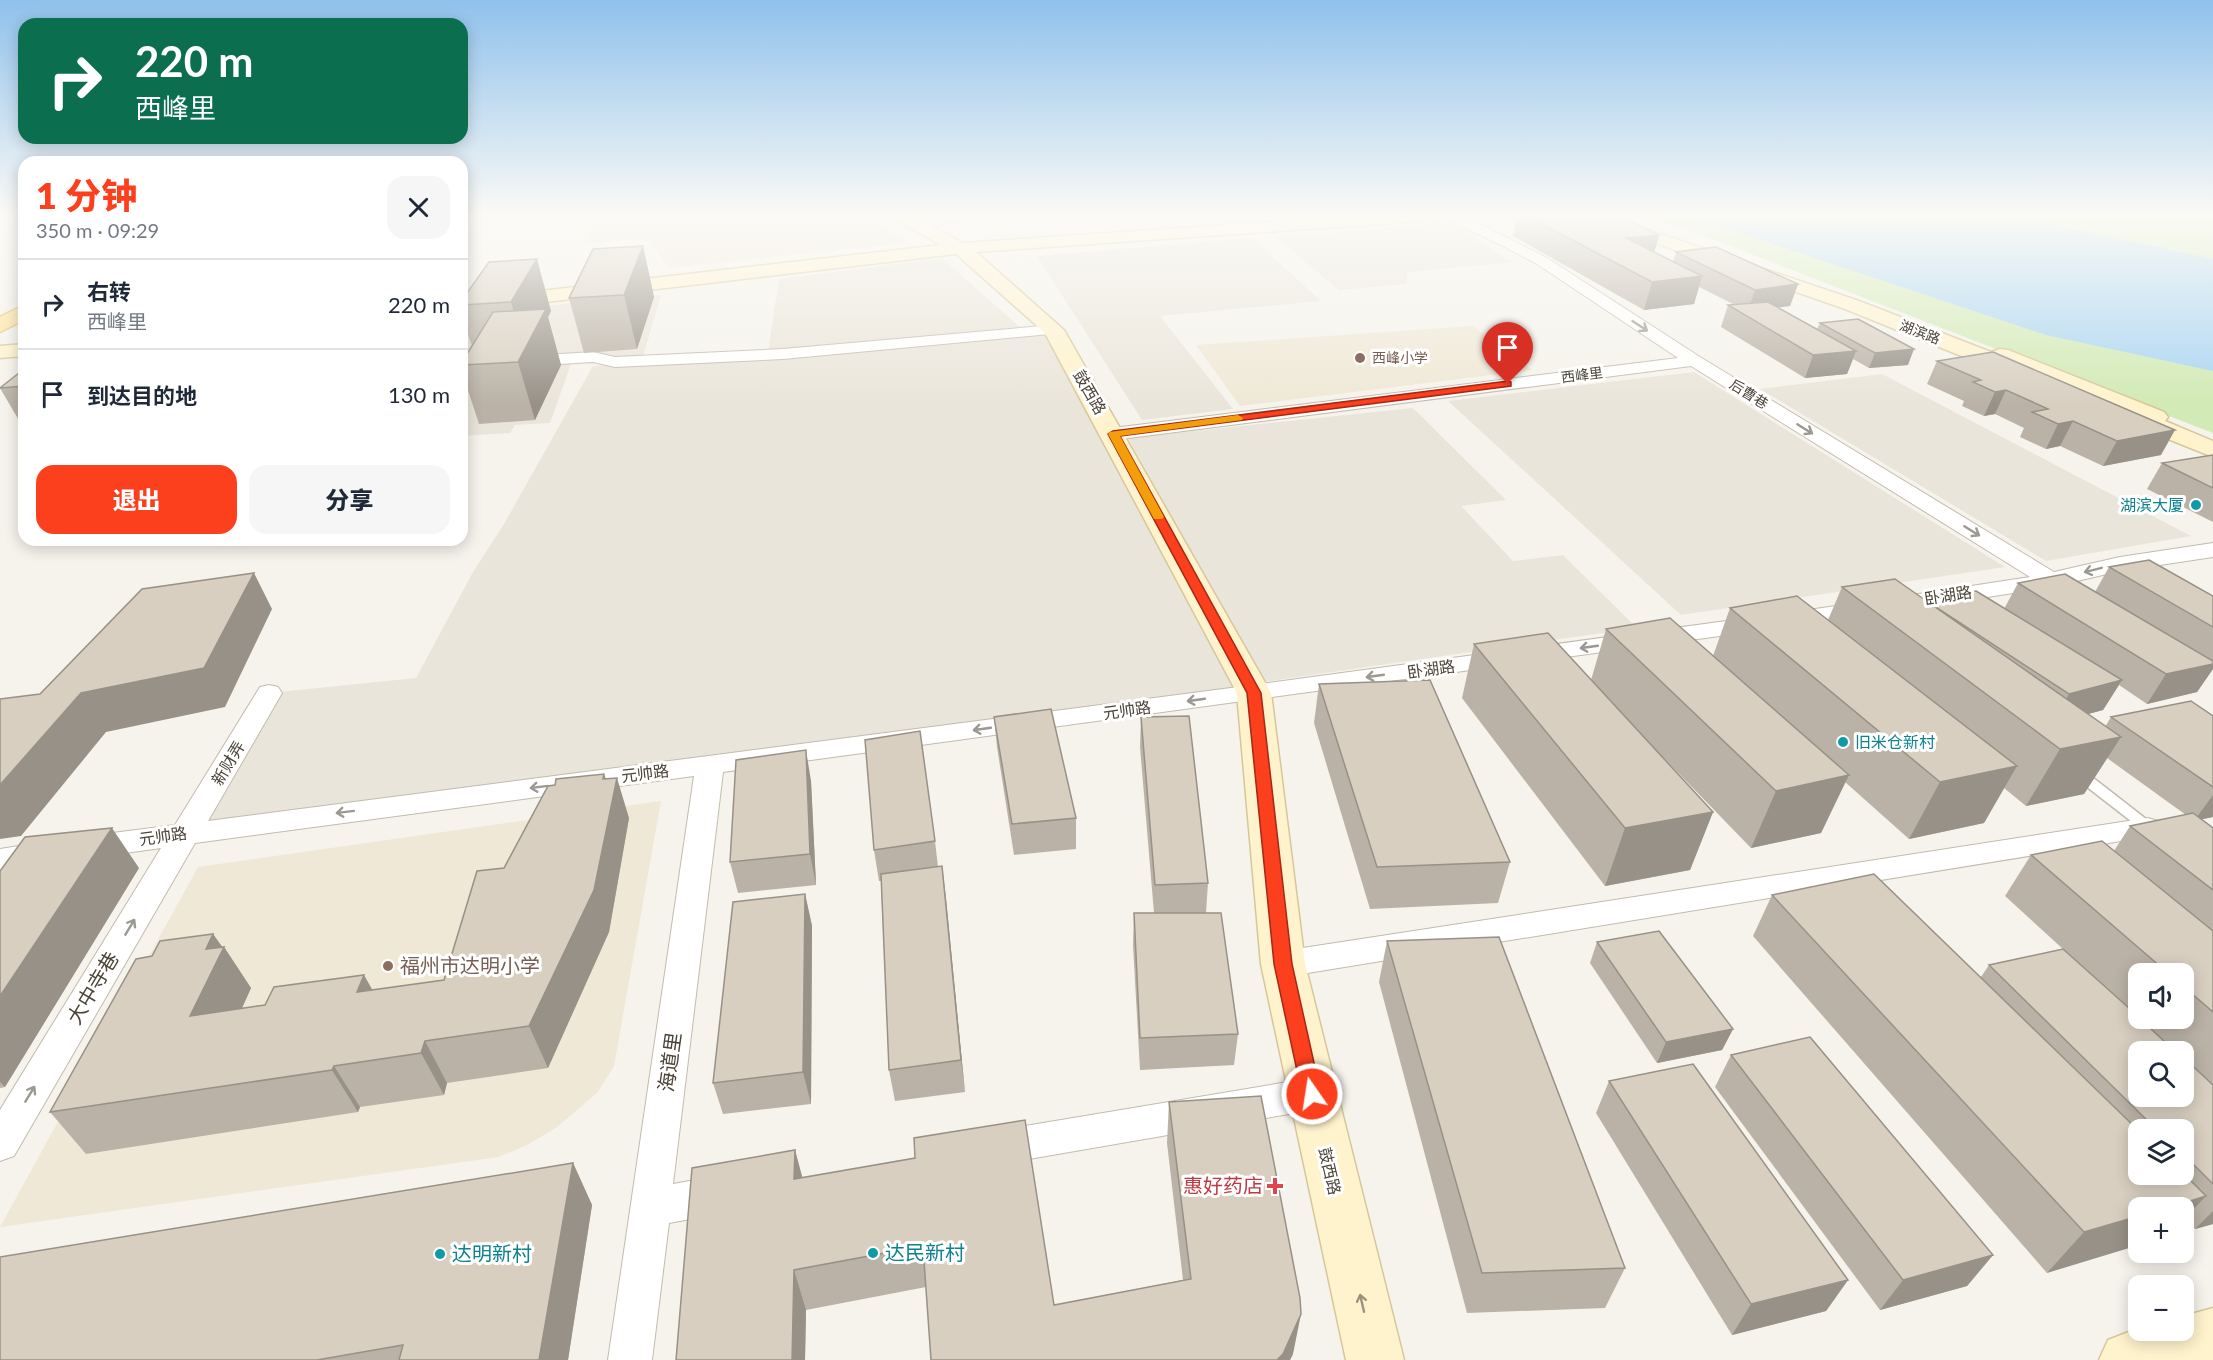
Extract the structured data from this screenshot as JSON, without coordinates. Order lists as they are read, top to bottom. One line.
{"streets":{"street":["湖滨路","西峰里","鼓西路","后曹巷","卧湖路","元帅路","新财弄","大中寺巷","海道里"]},"crossings":[["西峰里","鼓西路"],["西峰里","后曹巷"],["鼓西路","卧湖路"],["鼓西路","元帅路"],["后曹巷","卧湖路"],["卧湖路","元帅路"],["元帅路","新财弄"],["元帅路","大中寺巷"],["元帅路","海道里"],["新财弄","大中寺巷"]],"one_way":["后曹巷","卧湖路","元帅路","大中寺巷"],"places":{"other":["西峰小学","湖滨大厦","旧米仓新村","福州市达明小学","达民新村","达明新村"],"health":["惠好药店"]},"page":{"turn":["220 m","西峰里"],"heading":["1 分钟","350 m · 09:29"],"list":[{"name":"右转","note":"西峰里","value":"220 m"},{"name":"到达目的地","value":"130 m"}],"buttons":["退出","分享"],"map_buttons":["+","−"]}}
